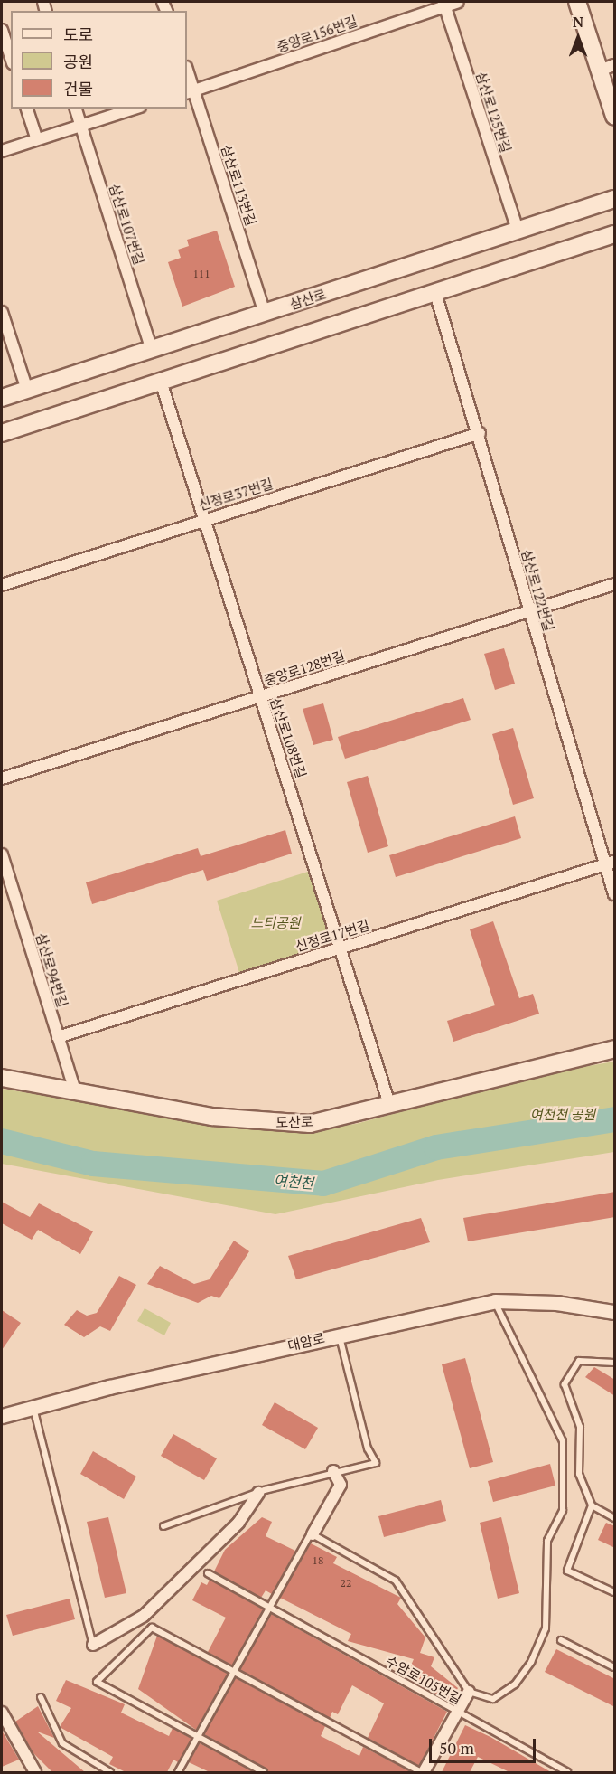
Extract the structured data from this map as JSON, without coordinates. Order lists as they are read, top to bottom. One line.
{"streets":{"main road":["삼산로","도산로"],"street":["중앙로156번길","삼산로125번길","삼산로113번길","삼산로107번길","신정로37번길","삼산로122번길","중앙로128번길","삼산로108번길","신정로17번길","삼산로94번길","대암로"],"lane":["수암로105번길"]},"crossings":[["중앙로156번길","삼산로125번길"],["중앙로156번길","삼산로113번길"],["삼산로125번길","삼산로"],["삼산로113번길","삼산로"],["삼산로107번길","삼산로"],["신정로37번길","삼산로122번길"],["신정로37번길","삼산로108번길"],["삼산로122번길","중앙로128번길"],["삼산로122번길","신정로17번길"],["중앙로128번길","삼산로108번길"],["삼산로108번길","신정로17번길"],["삼산로108번길","도산로"],["신정로17번길","삼산로94번길"],["삼산로94번길","도산로"]],"water":["여천천"],"parks":["느티공원","여천천 공원"],"house_numbers":["111","18","22"],"legend":["도로","공원","건물"],"scale_bar":"50 m","north":"top"}
